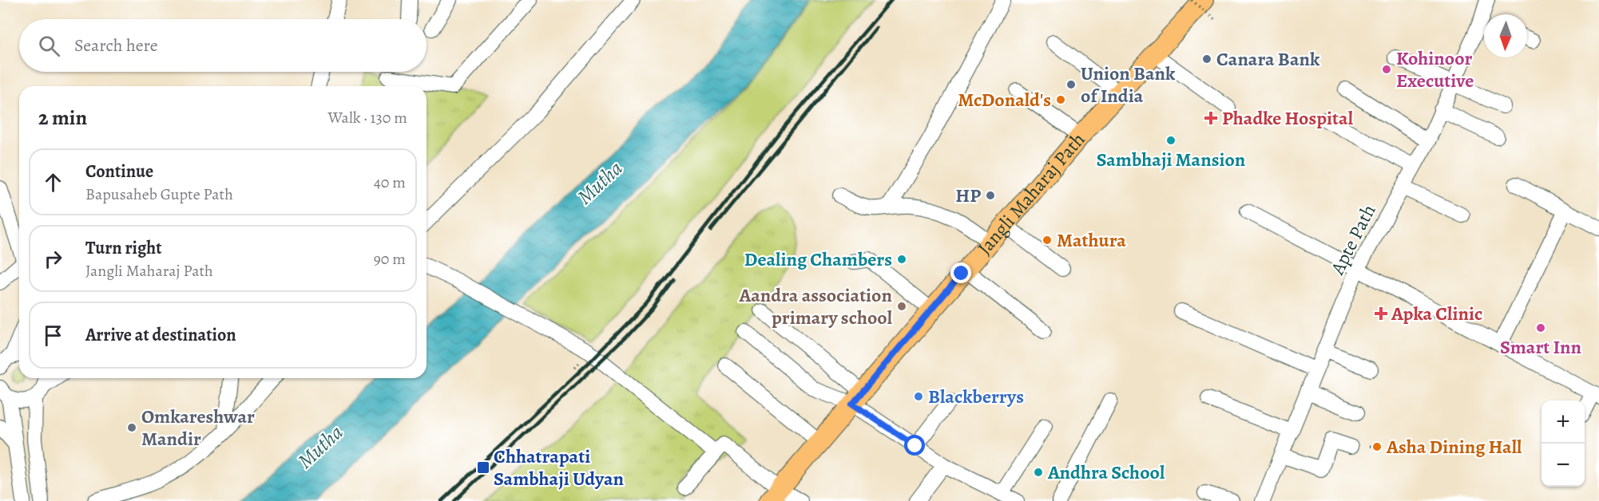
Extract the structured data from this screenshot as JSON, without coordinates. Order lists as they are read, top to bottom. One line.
{"streets":{"main road":["Jangli Maharaj Path"],"street":["Apte Path"]},"water":["Mutha"],"places":{"other":["Canara Bank","Kohinoor Executive","Union Bank of India","McDonald's","Sambhaji Mansion","HP","Mathura","Dealing Chambers","Aandra association primary school","Smart Inn","Blackberrys","Omkareshwar Mandir","Asha Dining Hall","Andhra School"],"health":["Phadke Hospital","Apka Clinic"],"transit":["Chhatrapati Sambhaji Udyan"]},"north":"bottom","page":{"search":"Search here","heading":["2 min","Walk · 130 m"],"list":[["Continue","Bapusaheb Gupte Path","40 m"],["Turn right","Jangli Maharaj Path","90 m"],"Arrive at destination"],"map_buttons":["+","−"]}}
